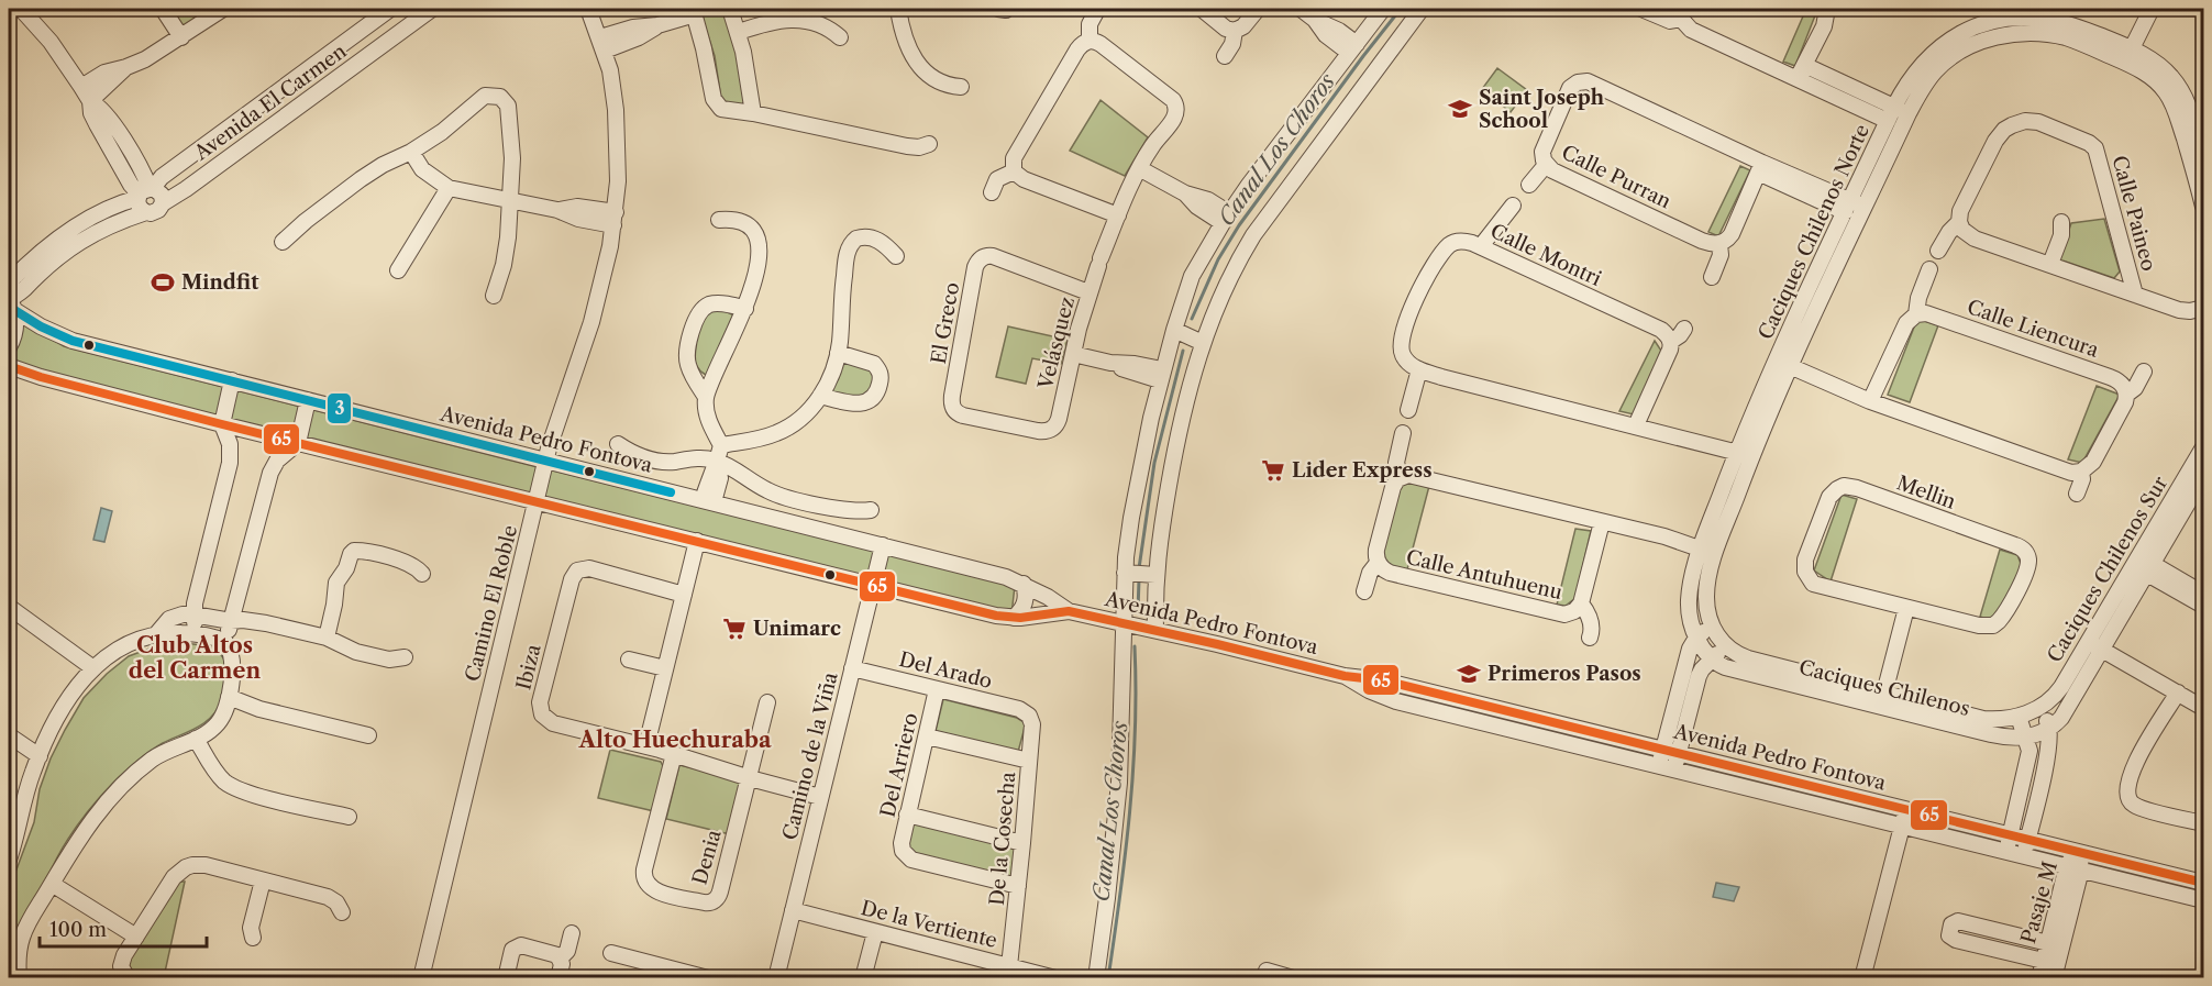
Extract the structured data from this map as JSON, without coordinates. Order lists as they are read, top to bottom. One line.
{"streets":{"street":["Avenida El Carmen","Calle Purran","Calle Paineo","Caciques Chilenos Norte","Calle Montri","El Greco","Calle Liencura","Velásquez","Avenida Pedro Fontova","Mellin","Caciques Chilenos Sur","Calle Antuhuenu","Camino El Roble","Ibiza","Del Arado","Caciques Chilenos","Camino de la Viña","Del Arriero","De la Cosecha","Denia","Pasaje M","De la Vertiente"]},"crossings":[["Calle Purran","Caciques Chilenos Norte"],["Caciques Chilenos Norte","Caciques Chilenos"],["El Greco","Velásquez"],["Avenida Pedro Fontova","Camino El Roble"],["Avenida Pedro Fontova","Camino de la Viña"],["Avenida Pedro Fontova","Pasaje M"],["Caciques Chilenos Sur","Caciques Chilenos"],["Ibiza","Camino de la Viña"],["Ibiza","Denia"],["Del Arado","Camino de la Viña"],["Del Arado","Del Arriero"],["Del Arado","De la Cosecha"],["Camino de la Viña","De la Vertiente"],["Del Arriero","De la Cosecha"],["De la Cosecha","De la Vertiente"]],"districts":["Club Altos del Carmen","Alto Huechuraba"],"water":["Canal Los Choros"],"places":{"school or university":["Saint Joseph School","Primeros Pasos"],"sports":["Mindfit"],"supermarket":["Lider Express","Unimarc"]},"lines":["transit line 3","transit line 65"],"scale_bar":"100 m"}
